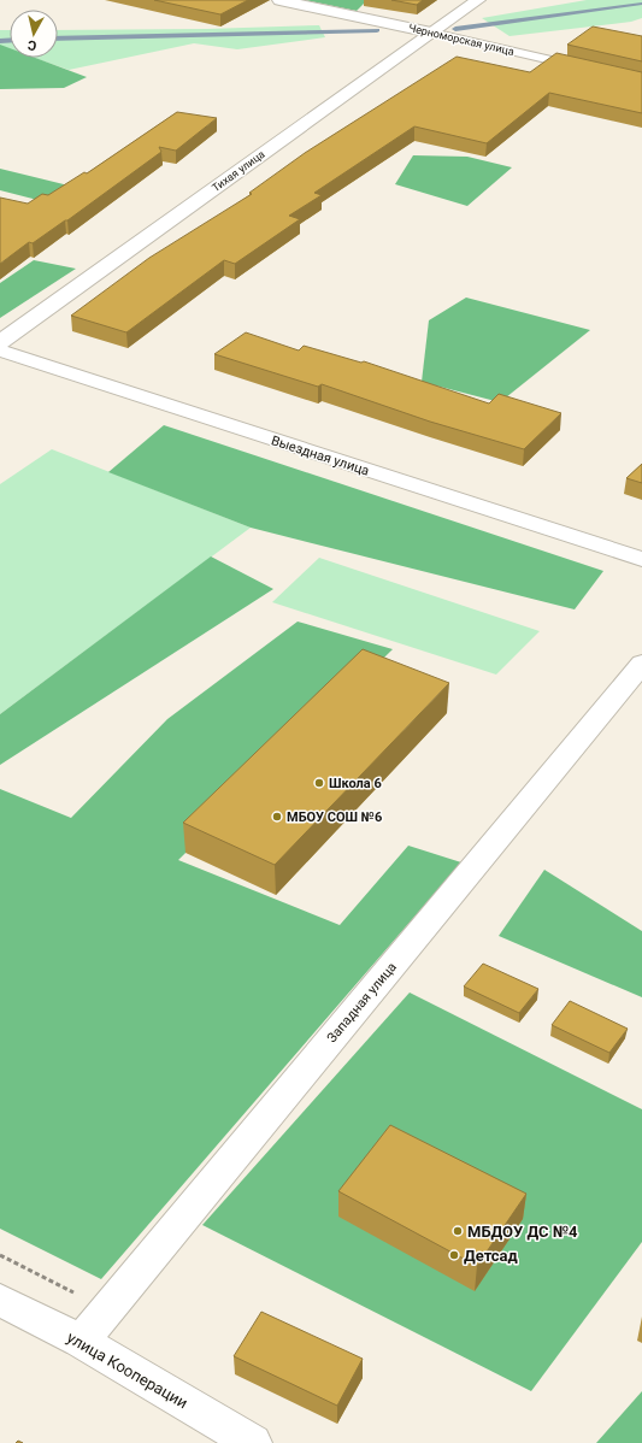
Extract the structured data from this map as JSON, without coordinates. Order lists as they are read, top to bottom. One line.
{"streets":{"street":["Черноморская улица","Тихая улица","Выездная улица","Западная улица","улица Кооперации"]},"crossings":[["Черноморская улица","Тихая улица"],["Западная улица","улица Кооперации"]],"places":["Школа 6","МБОУ СОШ №6","МБДОУ ДС №4","Детсад"],"north":"bottom"}
